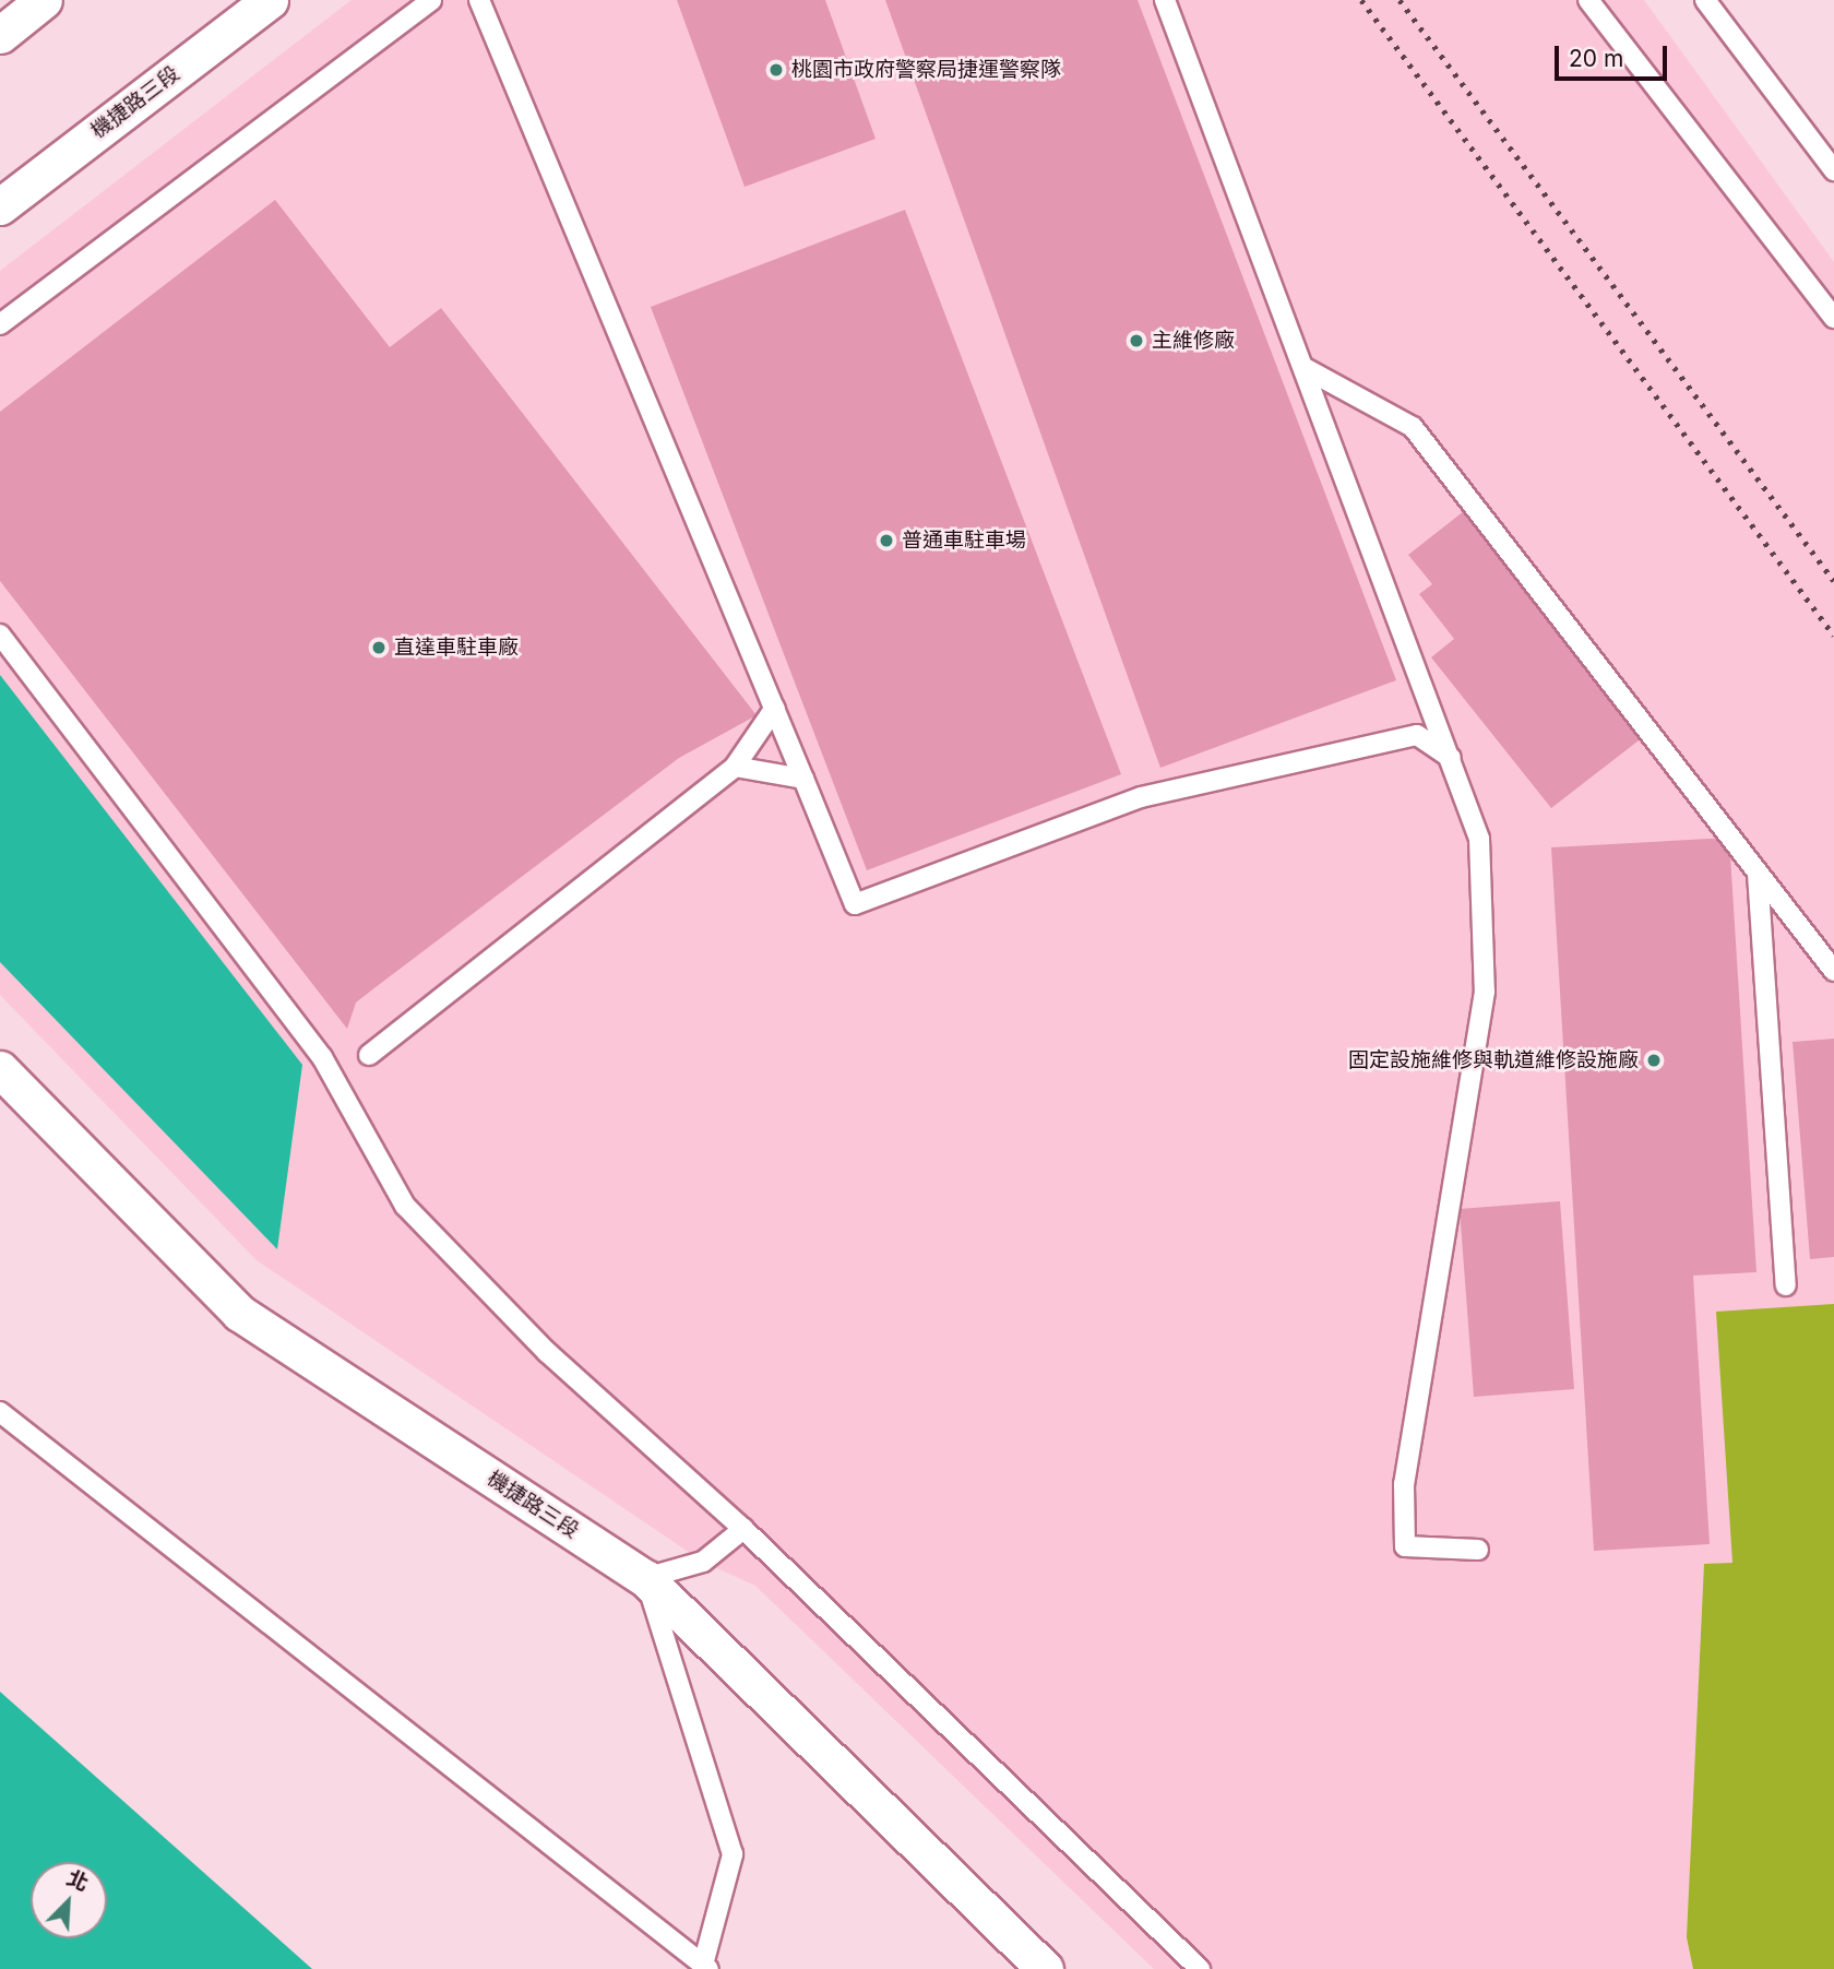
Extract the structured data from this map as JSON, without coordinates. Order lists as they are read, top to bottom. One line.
{"streets":{"street":["機捷路三段"]},"places":["桃園市政府警察局捷運警察隊","主維修廠","普通車駐車場","直達車駐車廠","固定設施維修與軌道維修設施廠"],"scale_bar":"20 m","north":"top right"}
